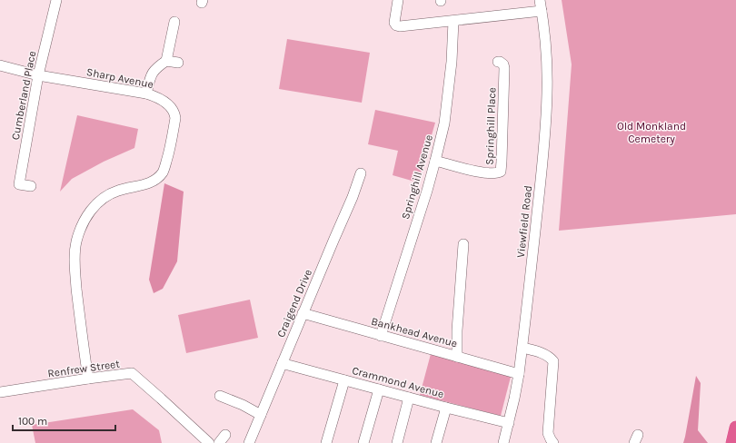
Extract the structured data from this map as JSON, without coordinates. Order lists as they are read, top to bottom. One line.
{"streets":{"street":["Sharp Avenue","Cumberland Place","Springhill Place","Springhill Avenue","Viewfield Road","Craigend Drive","Bankhead Avenue","Renfrew Street","Crammond Avenue"]},"crossings":[["Sharp Avenue","Cumberland Place"],["Sharp Avenue","Renfrew Street"],["Springhill Place","Springhill Avenue"],["Springhill Avenue","Bankhead Avenue"],["Viewfield Road","Bankhead Avenue"],["Viewfield Road","Crammond Avenue"],["Craigend Drive","Bankhead Avenue"],["Craigend Drive","Crammond Avenue"]],"parks":["Old Monkland Cemetery"],"scale_bar":"100 m"}
